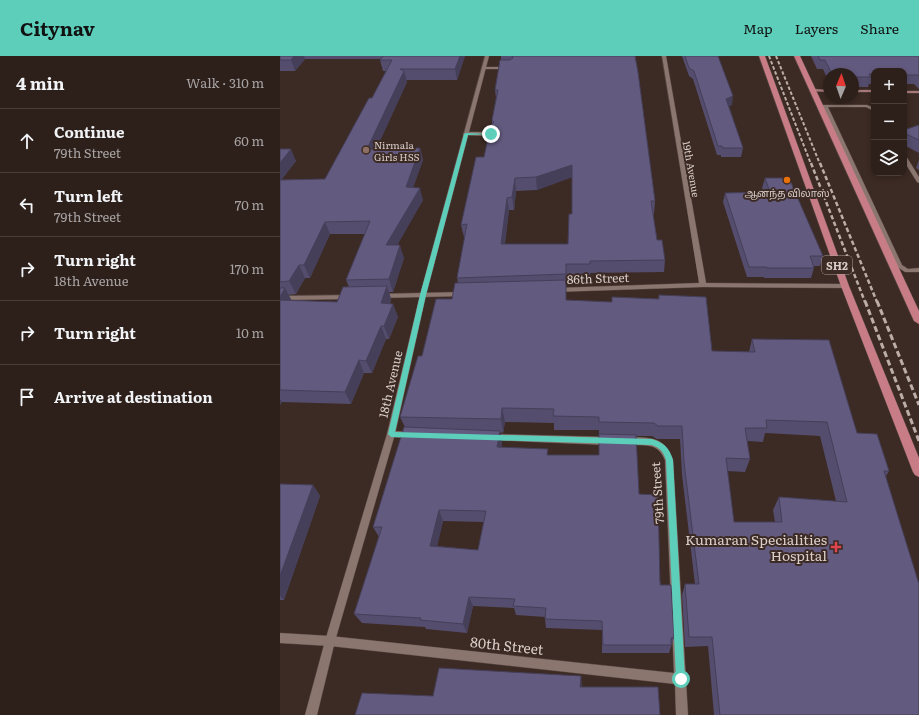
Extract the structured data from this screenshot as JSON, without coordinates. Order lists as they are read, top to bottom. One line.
{"streets":{"main road":["SH2"],"street":["19th Avenue","86th Street","18th Avenue","79th Street","80th Street"]},"crossings":[["19th Avenue","86th Street"],["SH2","86th Street"],["18th Avenue","80th Street"],["79th Street","80th Street"]],"places":{"other":["Nirmala Girls HSS","ஆனந்த விலாஸ்"],"health":["Kumaran Specialities Hospital"]},"north":"top","page":{"header":"Citynav","nav":["Map","Layers","Share"],"heading":["4 min","Walk · 310 m"],"map_buttons":["+","−"],"list":[["Continue","79th Street","60 m"],["Turn left","79th Street","70 m"],["Turn right","18th Avenue","170 m"],["Turn right","10 m"],"Arrive at destination"]}}
